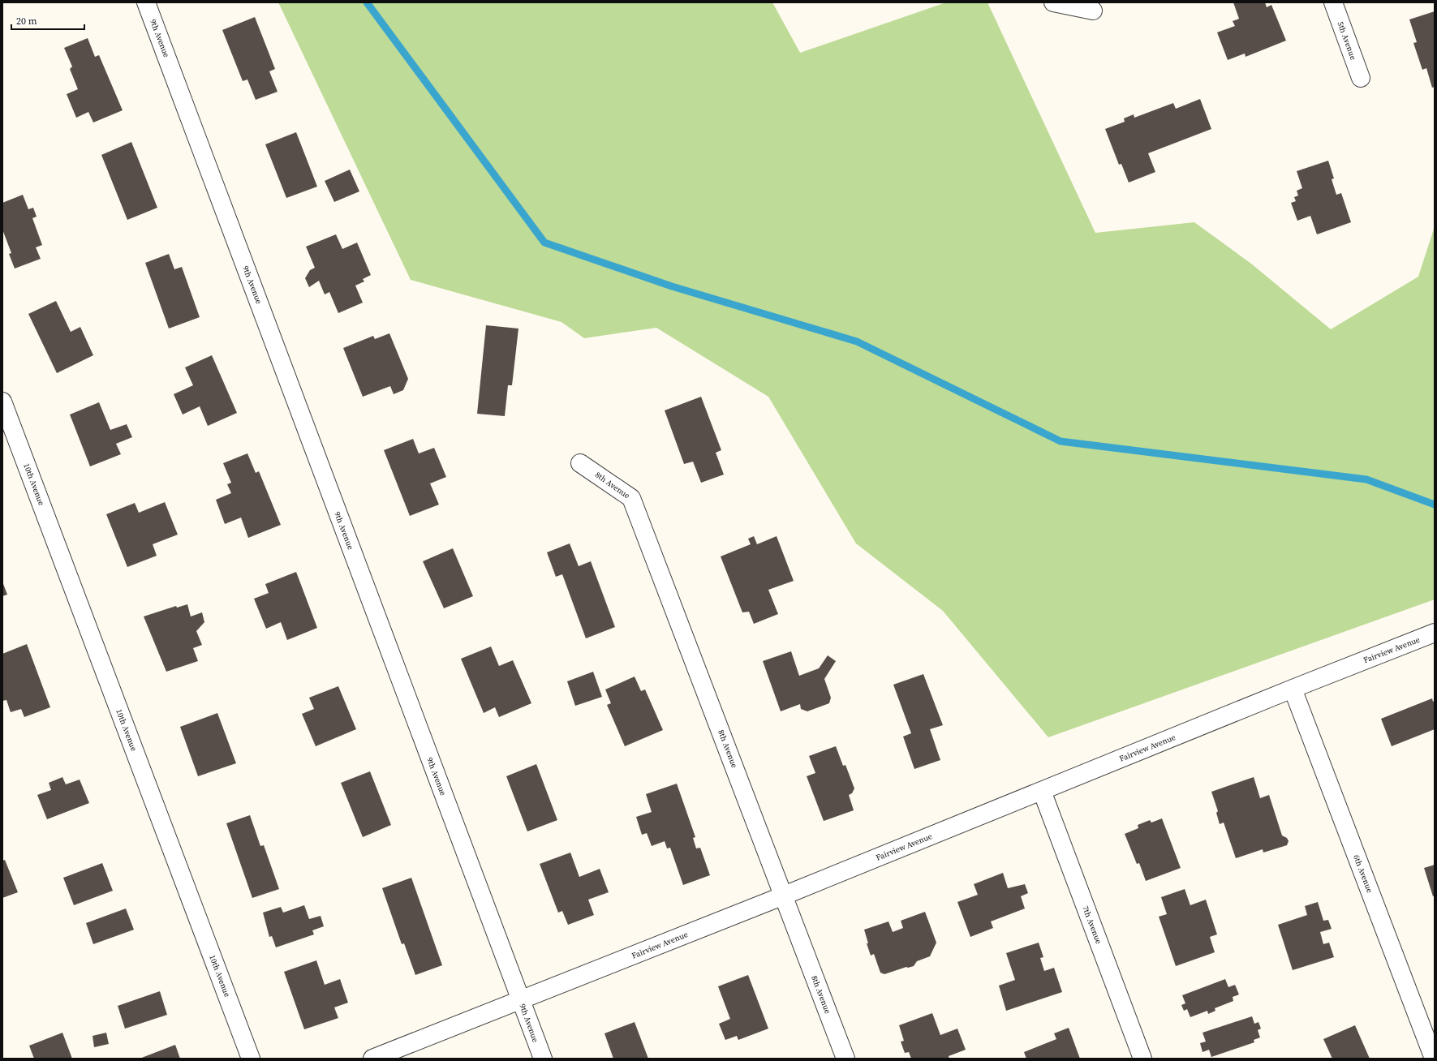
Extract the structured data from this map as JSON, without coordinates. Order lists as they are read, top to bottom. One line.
{"streets":{"street":["9th Avenue","5th Avenue","10th Avenue","8th Avenue","Fairview Avenue","6th Avenue","7th Avenue"]},"crossings":[["9th Avenue","Fairview Avenue"],["8th Avenue","Fairview Avenue"],["Fairview Avenue","6th Avenue"],["Fairview Avenue","7th Avenue"]],"scale_bar":"20 m"}
